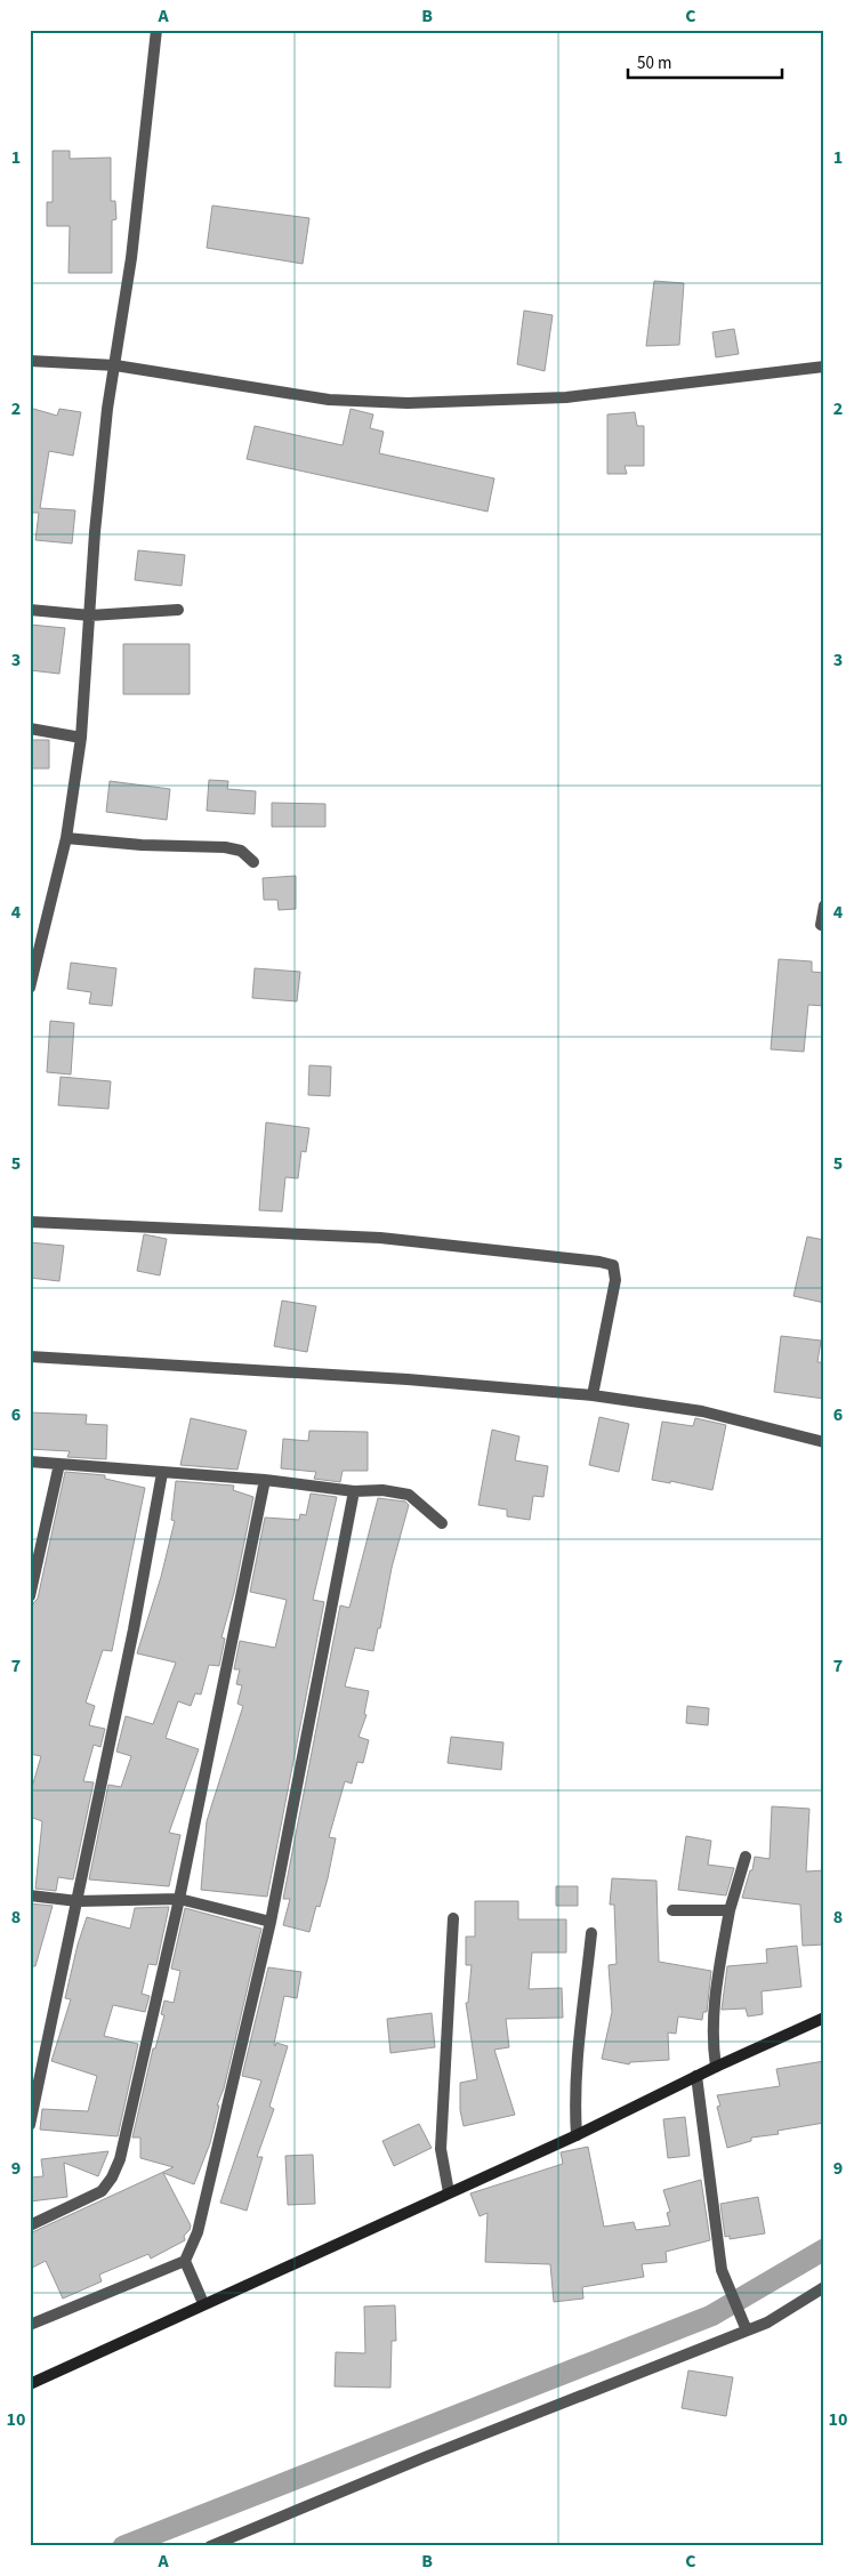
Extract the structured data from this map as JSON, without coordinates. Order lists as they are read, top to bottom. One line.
{"scale_bar":"50 m","grid":{"columns":["A","B","C"],"rows":["1","2","3","4","5","6","7","8","9","10"]}}
